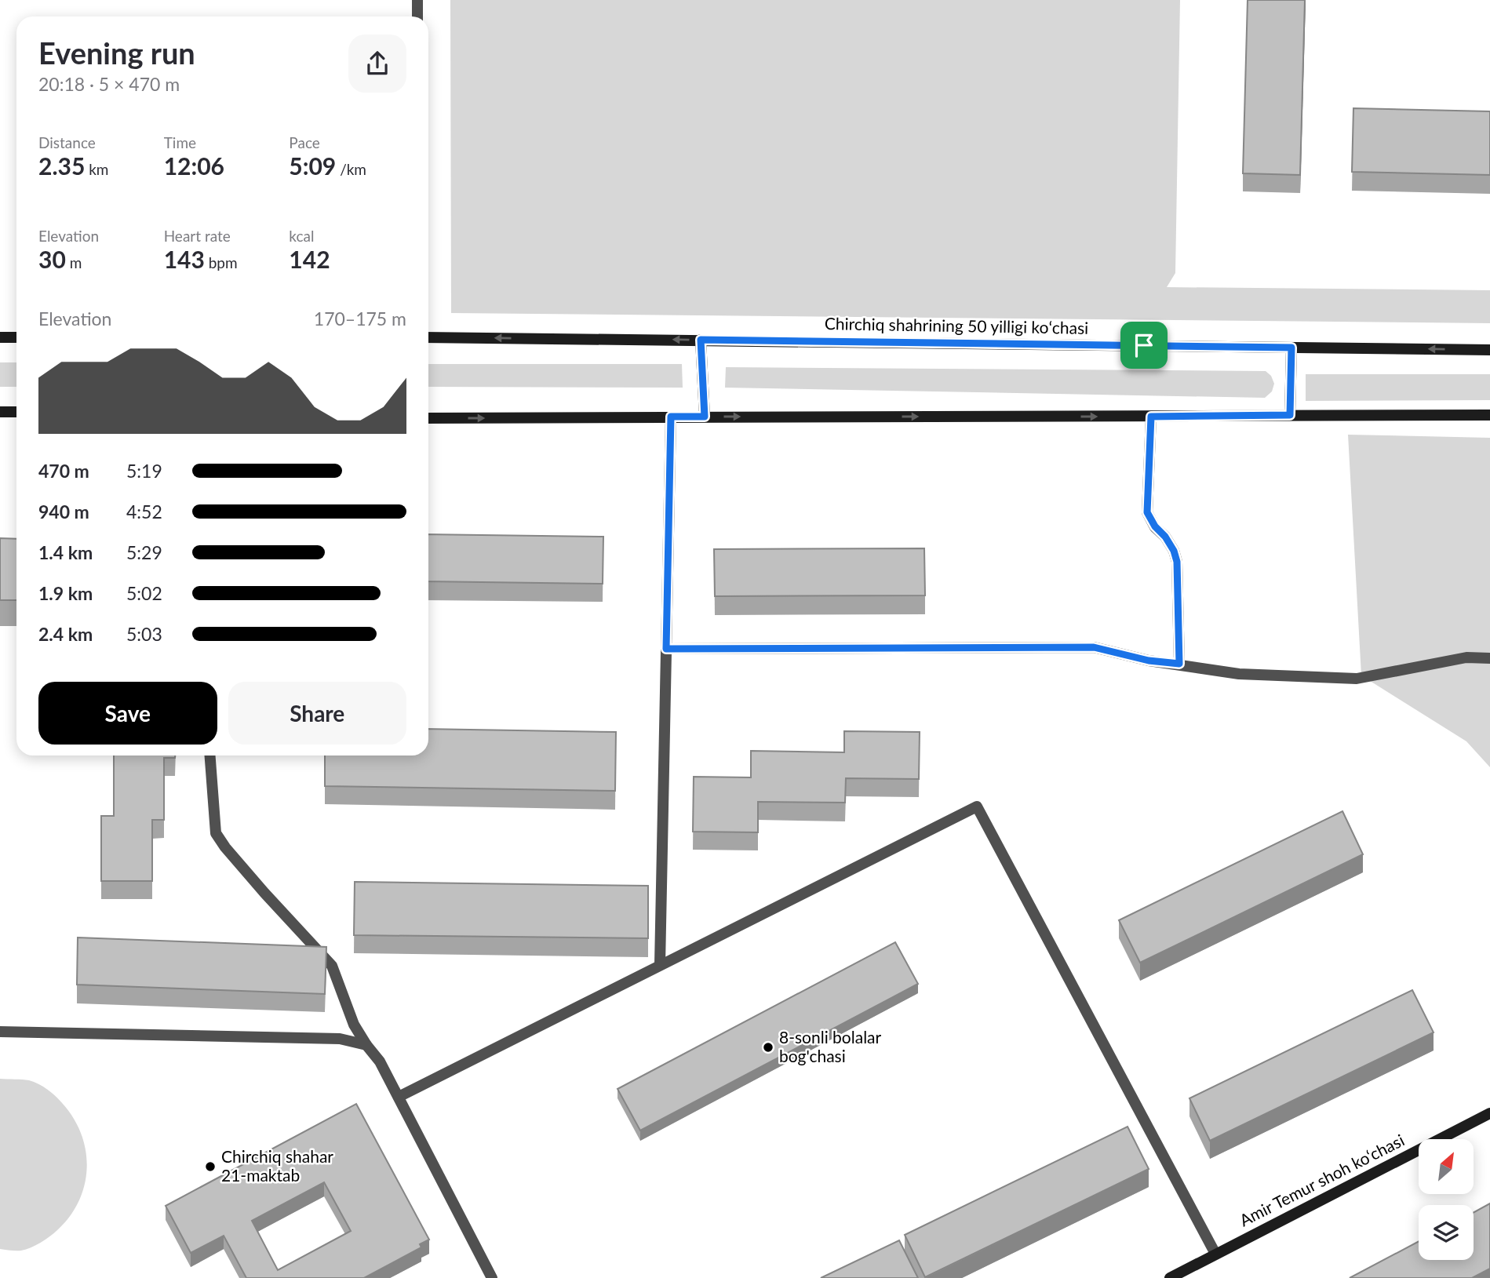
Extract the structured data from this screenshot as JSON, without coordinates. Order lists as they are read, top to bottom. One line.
{"streets":{"main road":["Chirchiq shahrining 50 yilligi koʻchasi","Amir Temur shoh ko‘chasi"]},"places":["8-sonli bolalar bog'chasi","Chirchiq shahar 21-maktab"],"north":"top right","page":{"heading":["Evening run","20:18 · 5 × 470 m"],"stats":[["Distance","2.35 km"],["Time","12:06"],["Pace","5:09 /km"],["Elevation","30 m"],["Heart rate","143 bpm"],["kcal","142"]],"chart":["Elevation","170–175 m"],"list":[{"name":"470 m","note":"5:19"},{"name":"940 m","note":"4:52"},{"name":"1.4 km","note":"5:29"},{"name":"1.9 km","note":"5:02"},{"name":"2.4 km","note":"5:03"}],"buttons":["Save","Share"]}}
